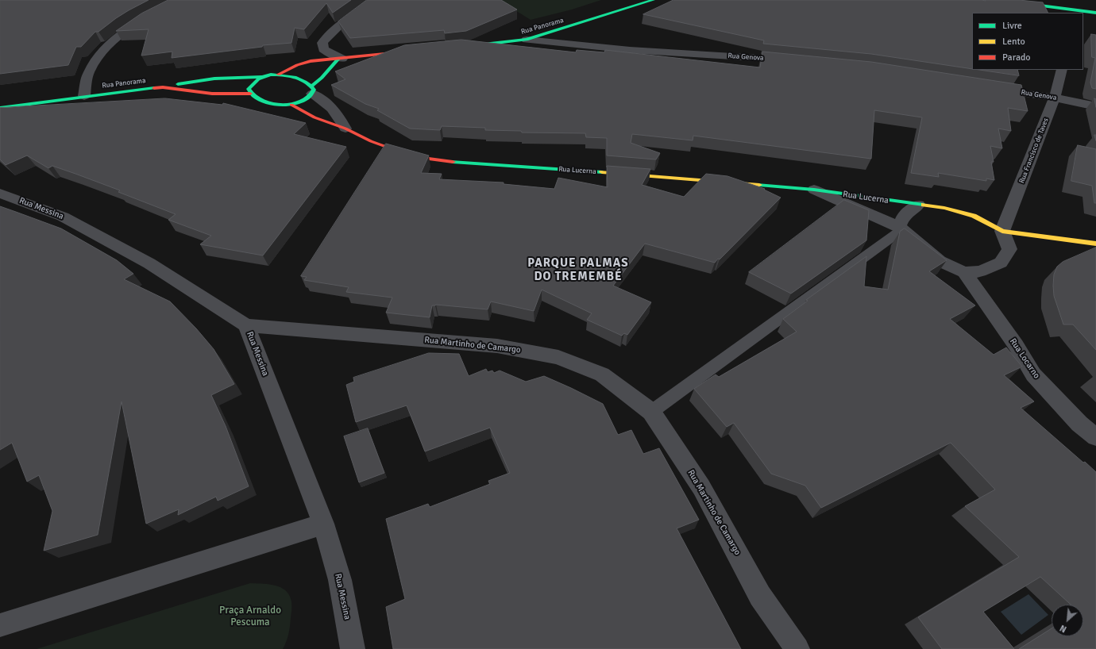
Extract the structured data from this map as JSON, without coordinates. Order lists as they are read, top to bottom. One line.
{"streets":{"street":["Rua Panorama","Rua Genova","Rua Francisco de Taves","Rua Lucerna","Rua Messina","Rua Martinho de Camargo","Rua Locarno"]},"crossings":[["Rua Panorama","Rua Genova"],["Rua Genova","Rua Francisco de Taves"],["Rua Francisco de Taves","Rua Lucerna"],["Rua Lucerna","Rua Locarno"],["Rua Messina","Rua Martinho de Camargo"]],"districts":["PARQUE PALMAS DO TREMEMBÉ"],"parks":["Praça Arnaldo Pescuma"],"legend":["Livre","Lento","Parado"],"north":"bottom left"}
